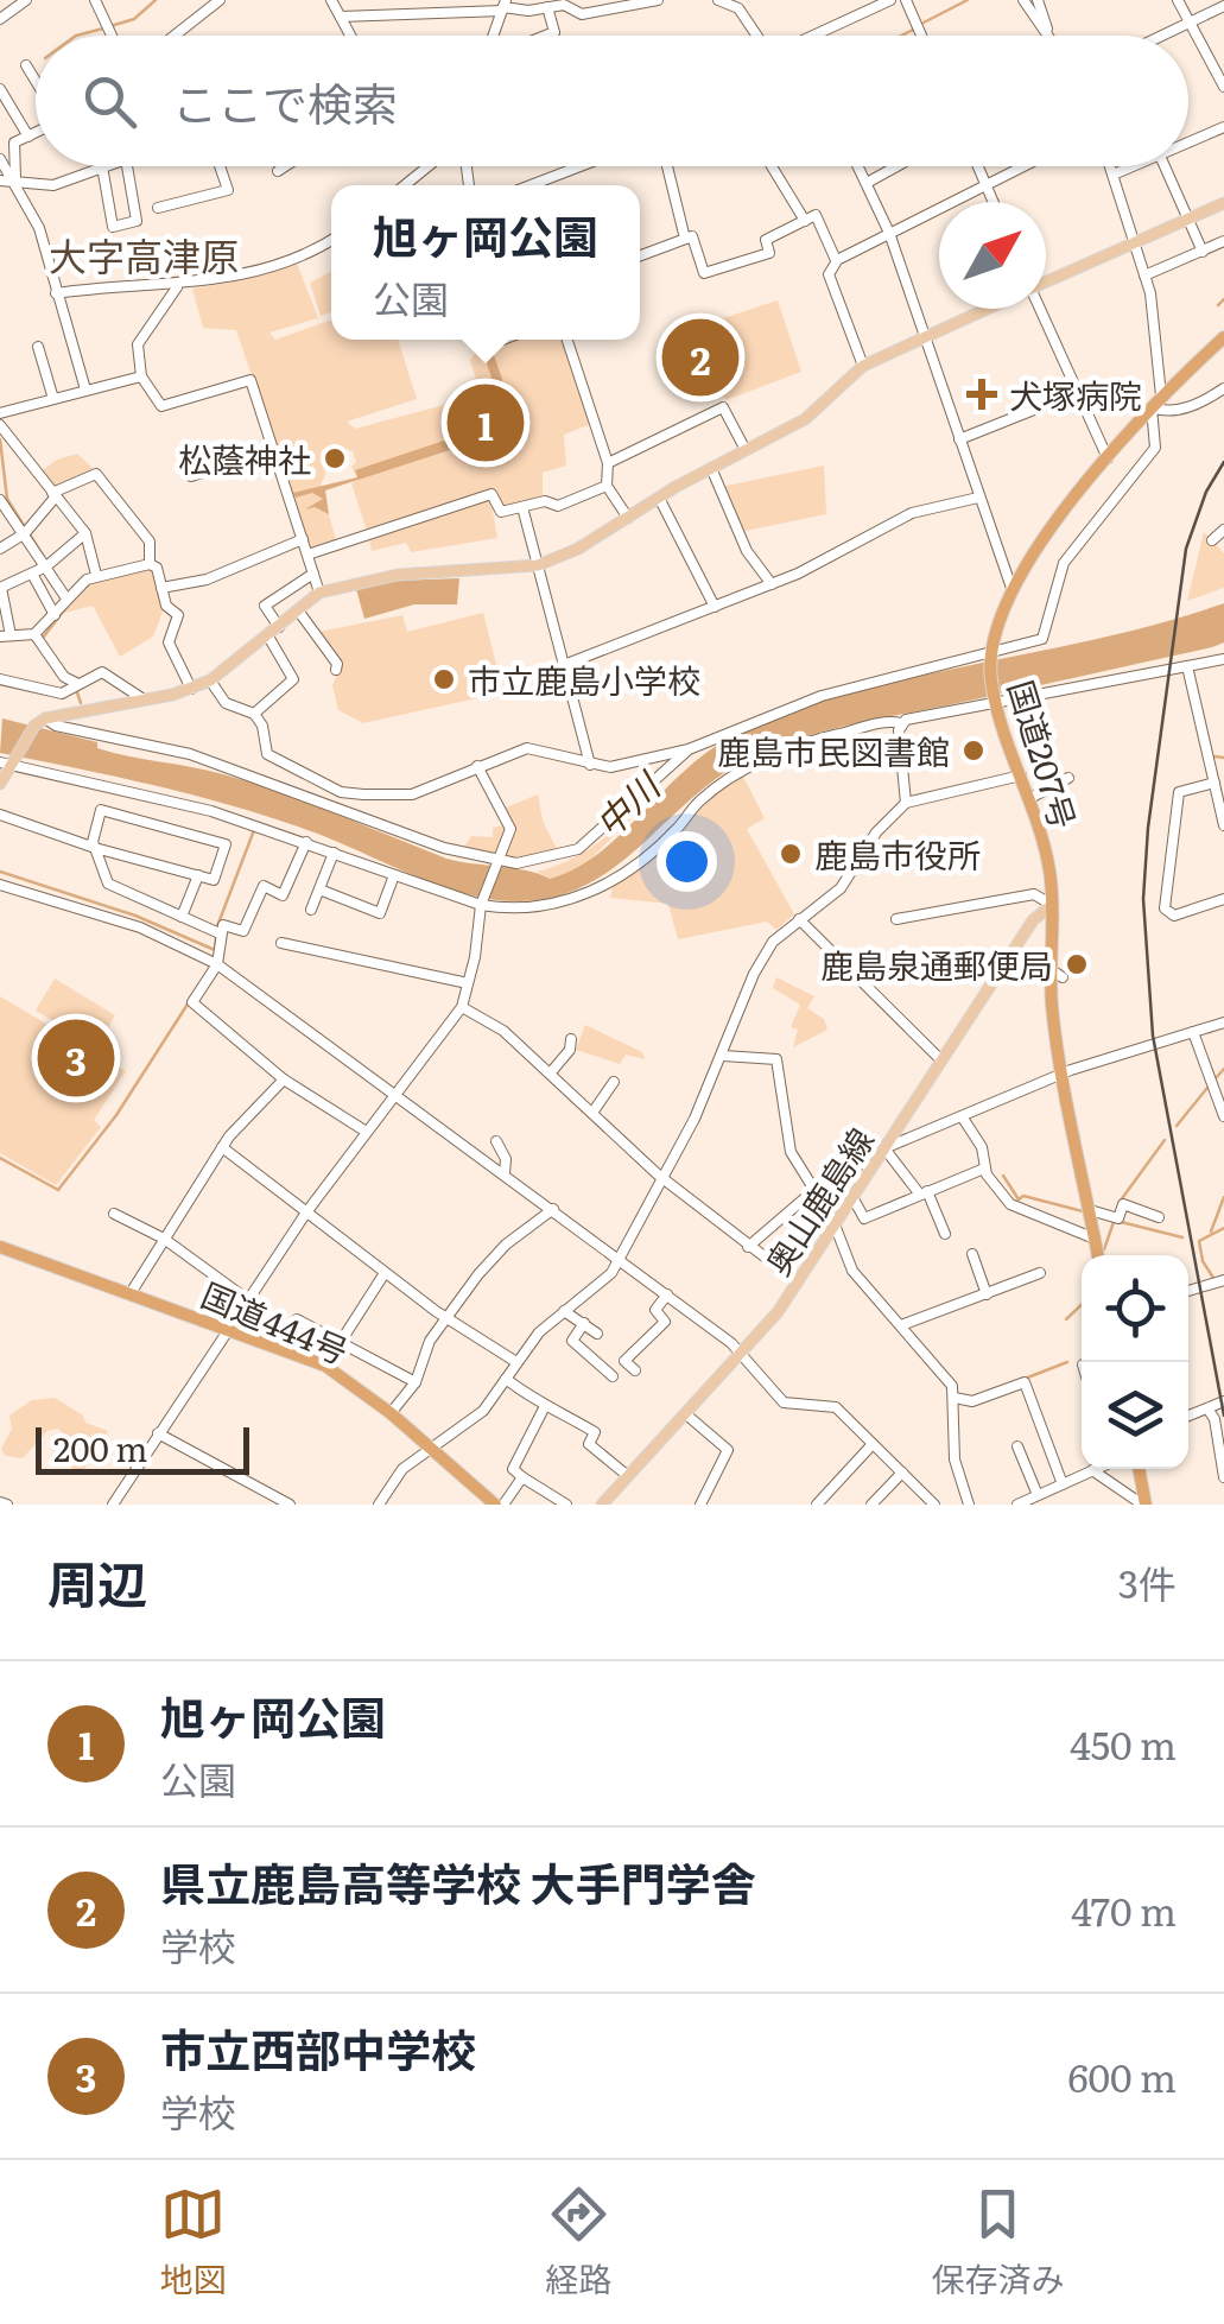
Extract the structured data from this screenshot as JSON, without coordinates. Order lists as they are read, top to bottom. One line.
{"streets":{"highway":["国道207号","国道444号"],"main road":["奥山鹿島線"]},"crossings":[["国道207号","奥山鹿島線"]],"districts":["大字高津原"],"water":["中川"],"places":{"health":["犬塚病院"],"other":["松蔭神社","市立鹿島小学校","鹿島市民図書館","鹿島市役所","鹿島泉通郵便局"]},"scale_bar":"200 m","north":"top right","page":{"search":"ここで検索","popup":["旭ヶ岡公園","公園"],"pins":["2","1","3"],"scale":"200 m","heading":["周辺","3件"],"list":[{"mark":"1","name":"旭ヶ岡公園","note":"公園","value":"450 m"},{"mark":"2","name":"県立鹿島高等学校 大手門学舎","note":"学校","value":"470 m"},{"mark":"3","name":"市立西部中学校","note":"学校","value":"600 m"}],"nav":["地図","経路","保存済み"]}}
